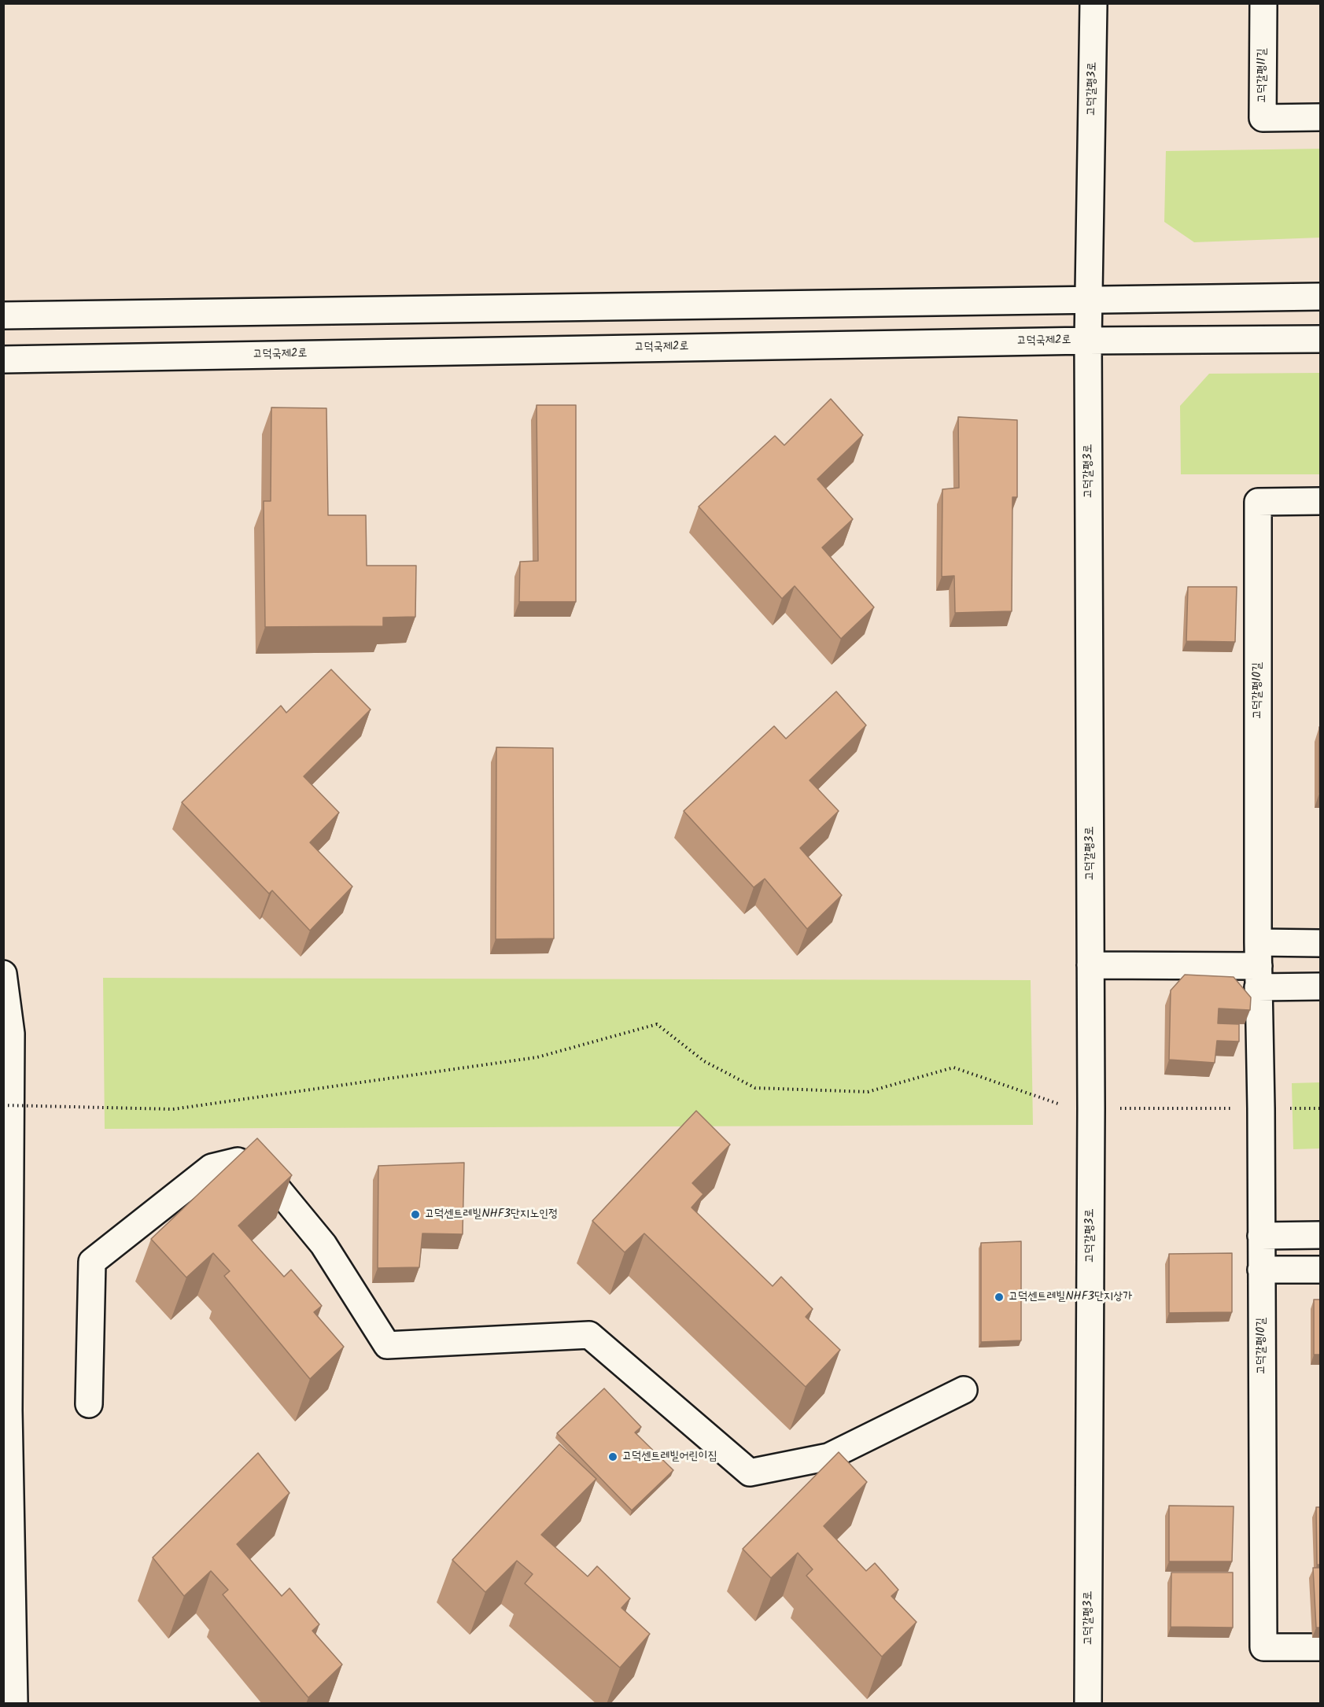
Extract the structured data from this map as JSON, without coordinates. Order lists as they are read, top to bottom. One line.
{"streets":{"street":["고덕갈평11길","고덕갈평3로","고덕국제2로","고덕갈평10길"]},"crossings":[["고덕갈평3로","고덕국제2로"]],"places":["고덕센트레빌NHF3단지노인정","고덕센트레빌NHF3단지상가","고덕센트레빌어린이집"]}
